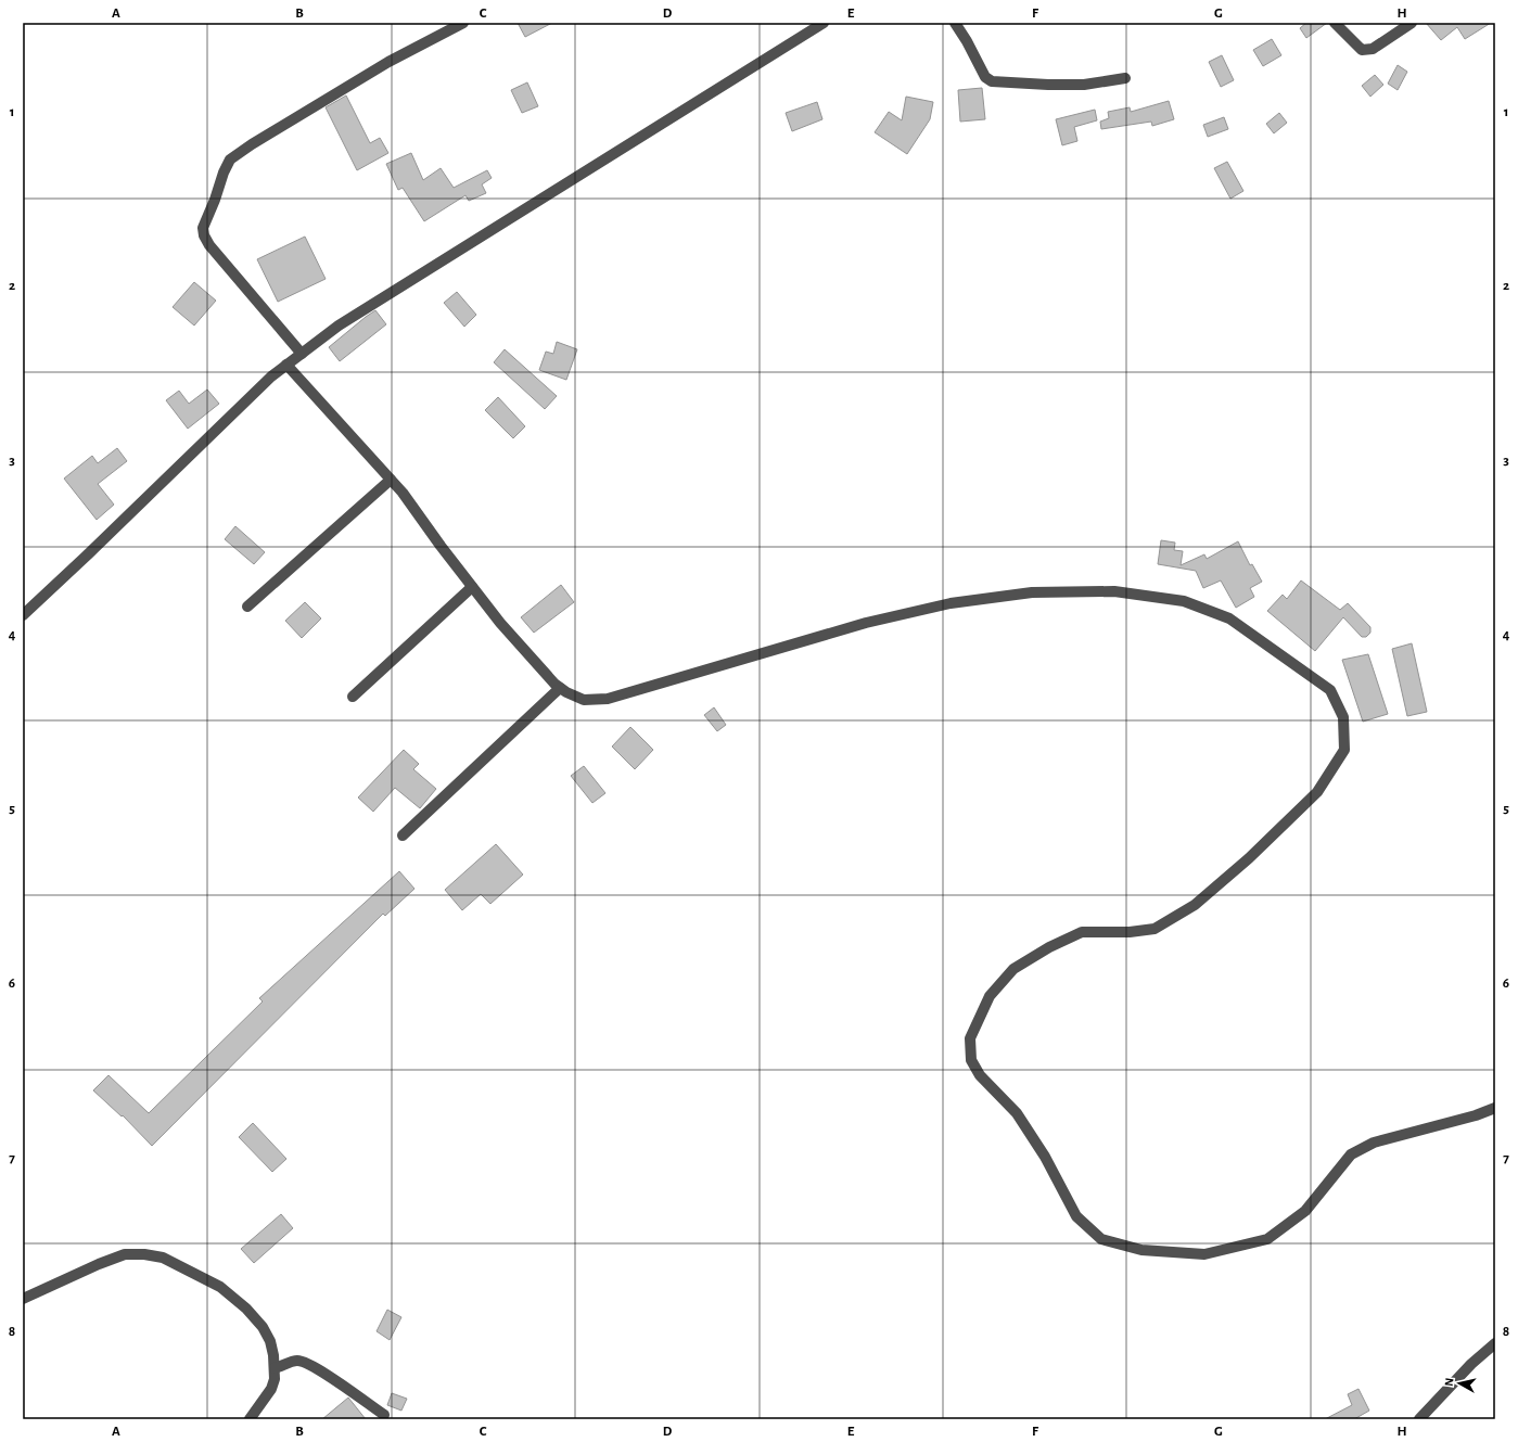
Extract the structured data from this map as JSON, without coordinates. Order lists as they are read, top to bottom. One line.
{"north":"left","grid":{"columns":["A","B","C","D","E","F","G","H"],"rows":["1","2","3","4","5","6","7","8"]}}
